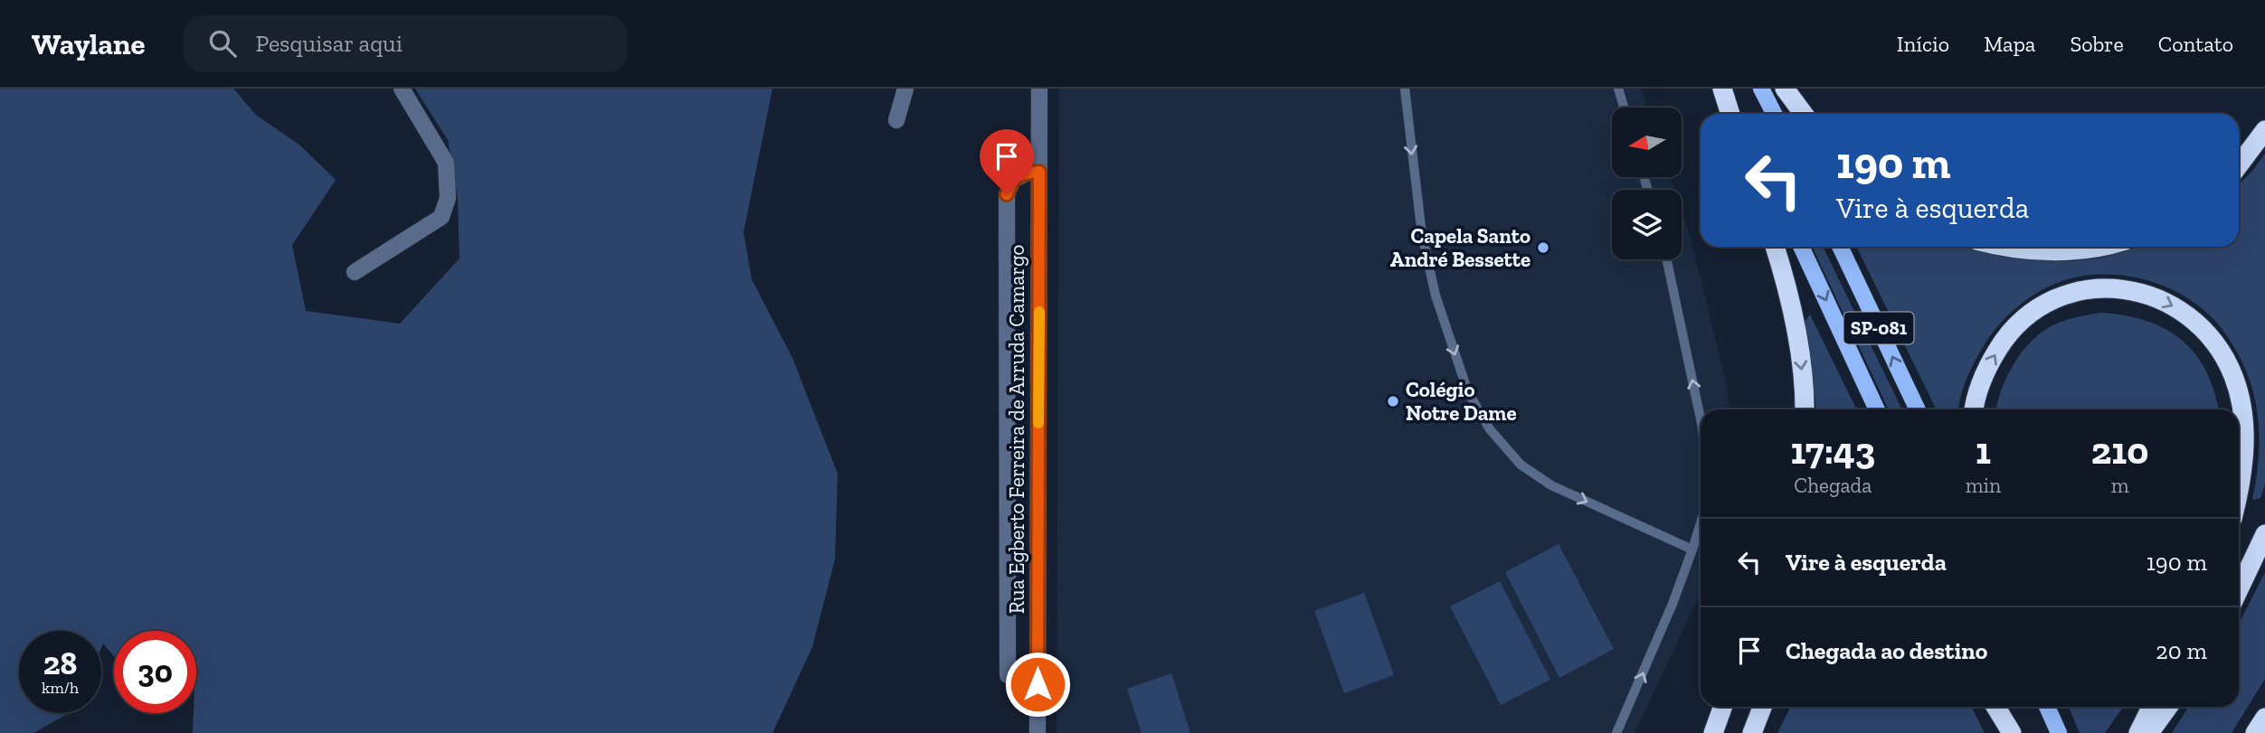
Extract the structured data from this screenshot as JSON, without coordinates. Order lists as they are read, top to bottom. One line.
{"streets":{"main road":["SP-081"],"street":["Rua Egberto Ferreira de Arruda Camargo"]},"places":["Capela Santo André Bessette","Colégio Notre Dame"],"north":"left","page":{"header":"Waylane","search":"Pesquisar aqui","nav":["Início","Mapa","Sobre","Contato"],"turn":["190 m","Vire à esquerda"],"eta":["17:43","Chegada","1","min","210","m"],"list":[{"name":"Vire à esquerda","value":"190 m"},{"name":"Chegada ao destino","value":"20 m"}],"speed":"28 km/h","limit":"30"}}
